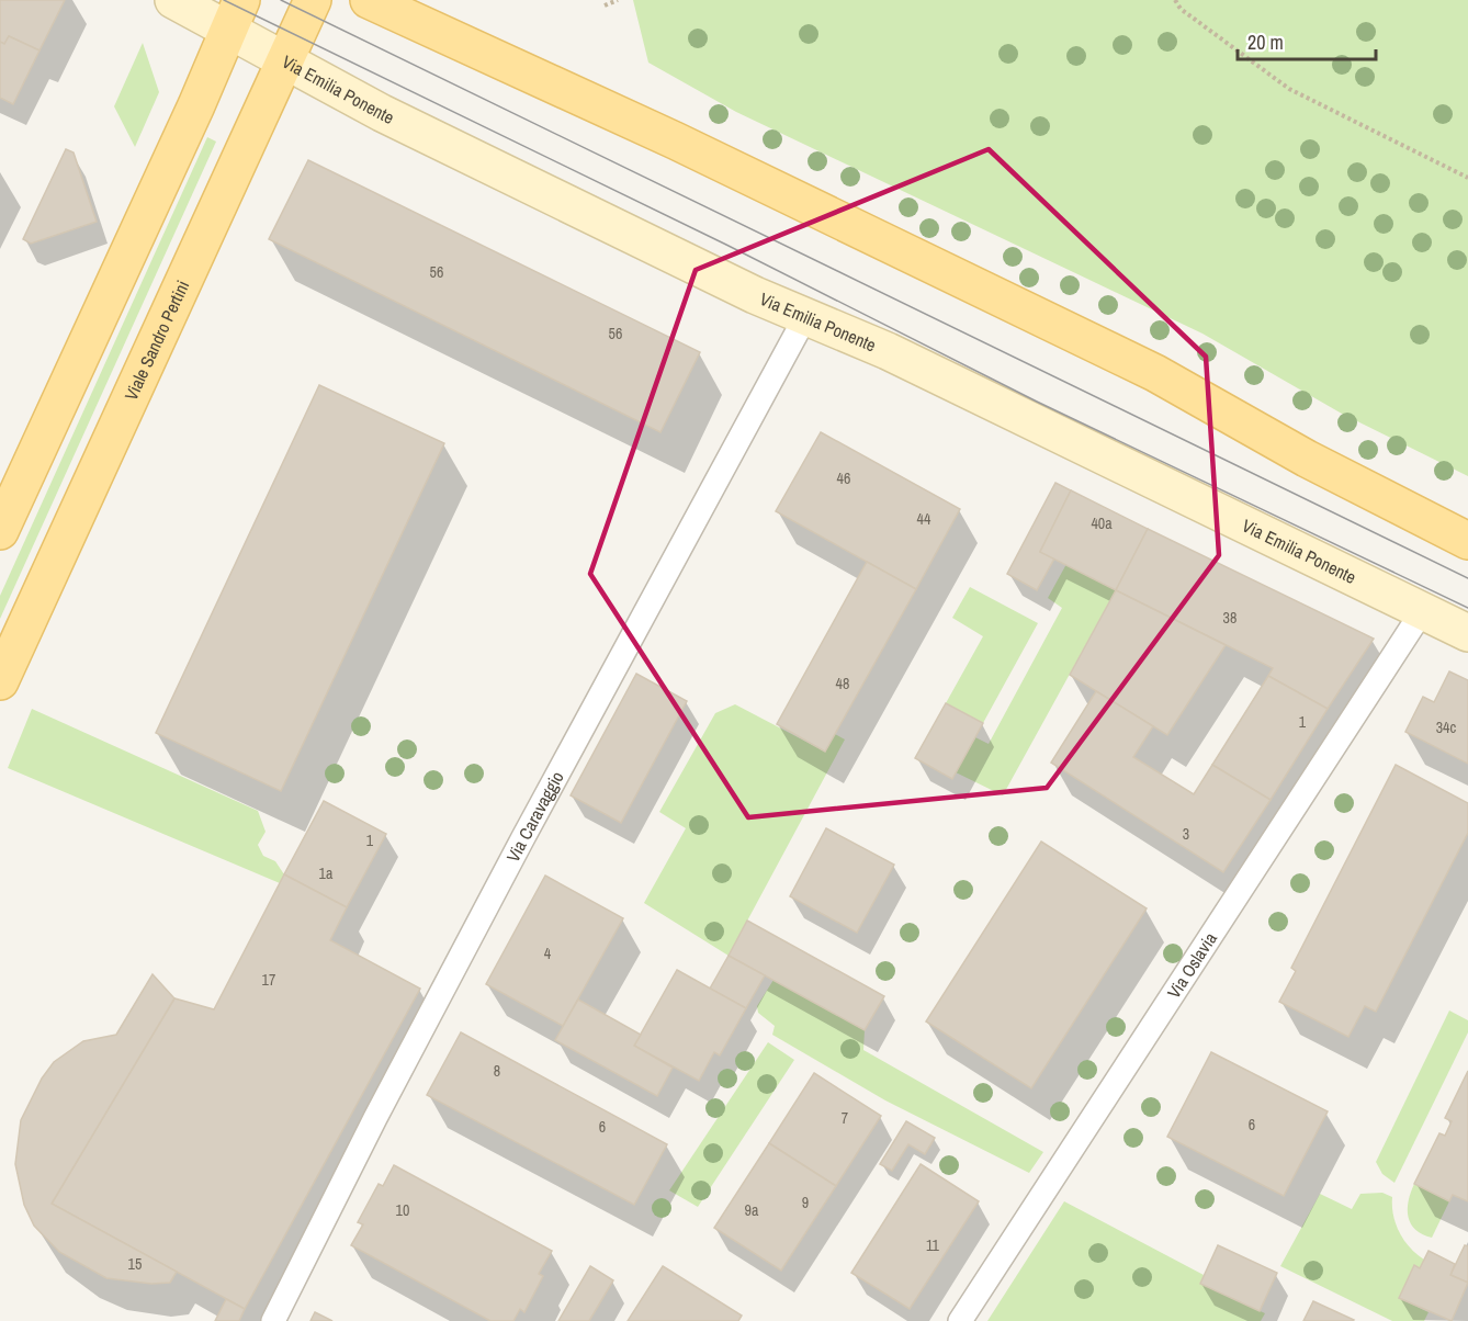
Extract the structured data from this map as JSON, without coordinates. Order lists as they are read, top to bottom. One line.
{"streets":{"main road":["Viale Sandro Pertini"],"street":["Via Emilia Ponente"],"lane":["Via Caravaggio","Via Oslavia"]},"crossings":[["Via Emilia Ponente","Viale Sandro Pertini"],["Via Emilia Ponente","Via Caravaggio"],["Via Emilia Ponente","Via Oslavia"]],"house_numbers":["56","56","46","44","40a","38","48","1","34c","3","1","1a","4","17","8","7","6","6","9","10","9a","11","15"],"scale_bar":"20 m"}
